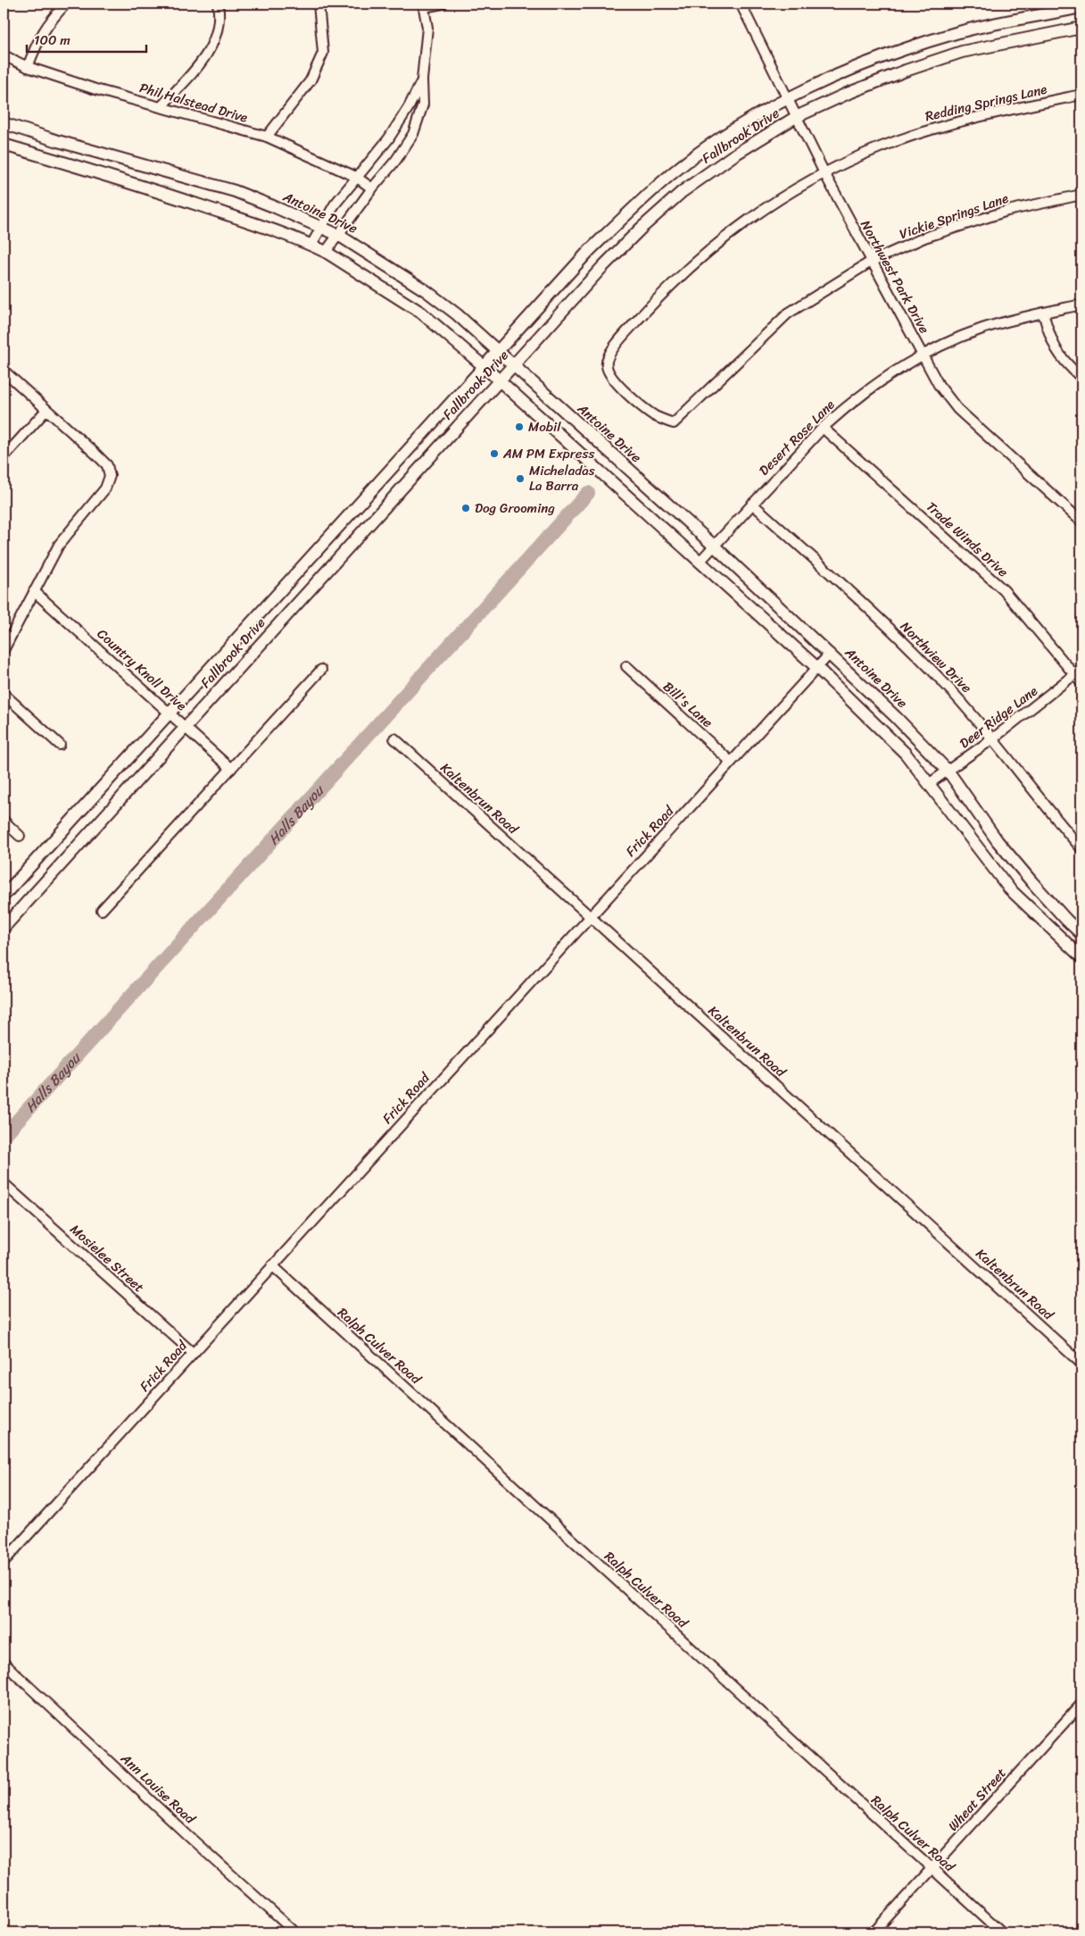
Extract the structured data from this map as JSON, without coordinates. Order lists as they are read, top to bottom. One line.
{"streets":{"main road":["Fallbrook Drive","Antoine Drive"],"street":["Phil Halstead Drive","Redding Springs Lane","Vickie Springs Lane","Northwest Park Drive","Desert Rose Lane","Trade Winds Drive","Northview Drive","Country Knoll Drive","Bill's Lane","Deer Ridge Lane","Kaltenbrun Road","Frick Road","Mosielee Street","Ralph Culver Road","Ann Louise Road","Wheat Street"]},"crossings":[["Redding Springs Lane","Vickie Springs Lane"],["Redding Springs Lane","Northwest Park Drive"],["Fallbrook Drive","Antoine Drive"],["Fallbrook Drive","Northwest Park Drive"],["Fallbrook Drive","Country Knoll Drive"],["Antoine Drive","Desert Rose Lane"],["Antoine Drive","Deer Ridge Lane"],["Antoine Drive","Frick Road"],["Vickie Springs Lane","Northwest Park Drive"],["Northwest Park Drive","Desert Rose Lane"],["Desert Rose Lane","Trade Winds Drive"],["Desert Rose Lane","Northview Drive"],["Trade Winds Drive","Deer Ridge Lane"],["Northview Drive","Deer Ridge Lane"],["Bill's Lane","Frick Road"],["Kaltenbrun Road","Frick Road"],["Frick Road","Mosielee Street"],["Frick Road","Ralph Culver Road"],["Ralph Culver Road","Wheat Street"]],"water":["Halls Bayou"],"places":["Mobil","AM PM Express","Micheladas La Barra","Dog Grooming"],"scale_bar":"100 m"}
